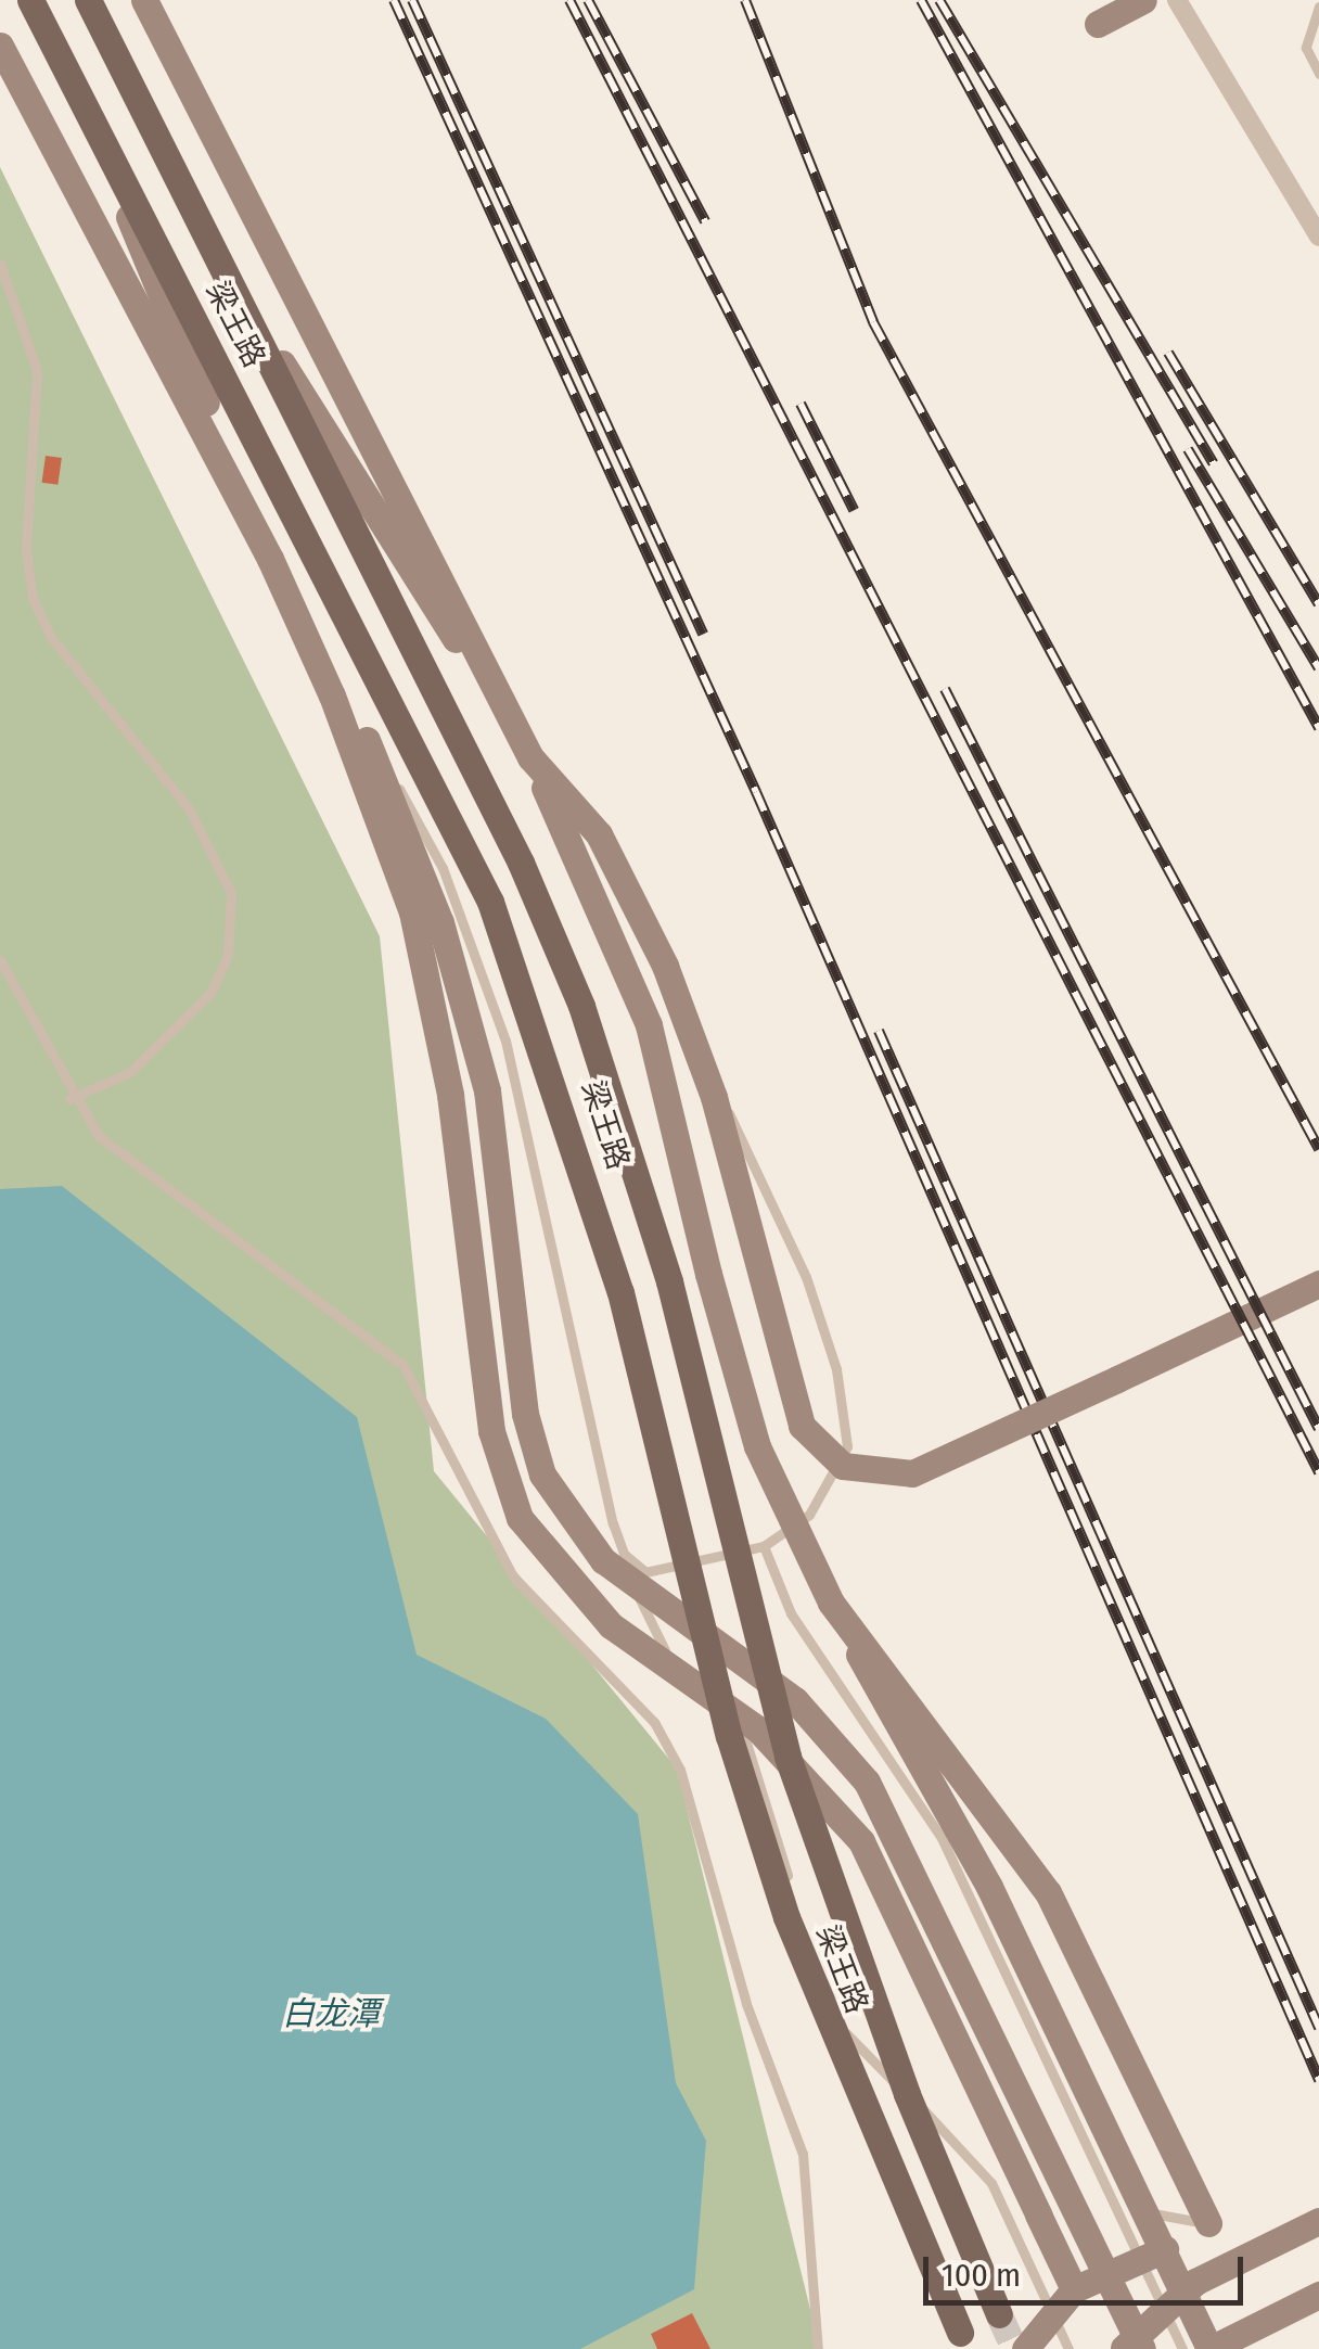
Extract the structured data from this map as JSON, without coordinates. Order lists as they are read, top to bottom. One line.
{"streets":{"main road":["梁王路"]},"water":["白龙潭"],"scale_bar":"100 m"}
